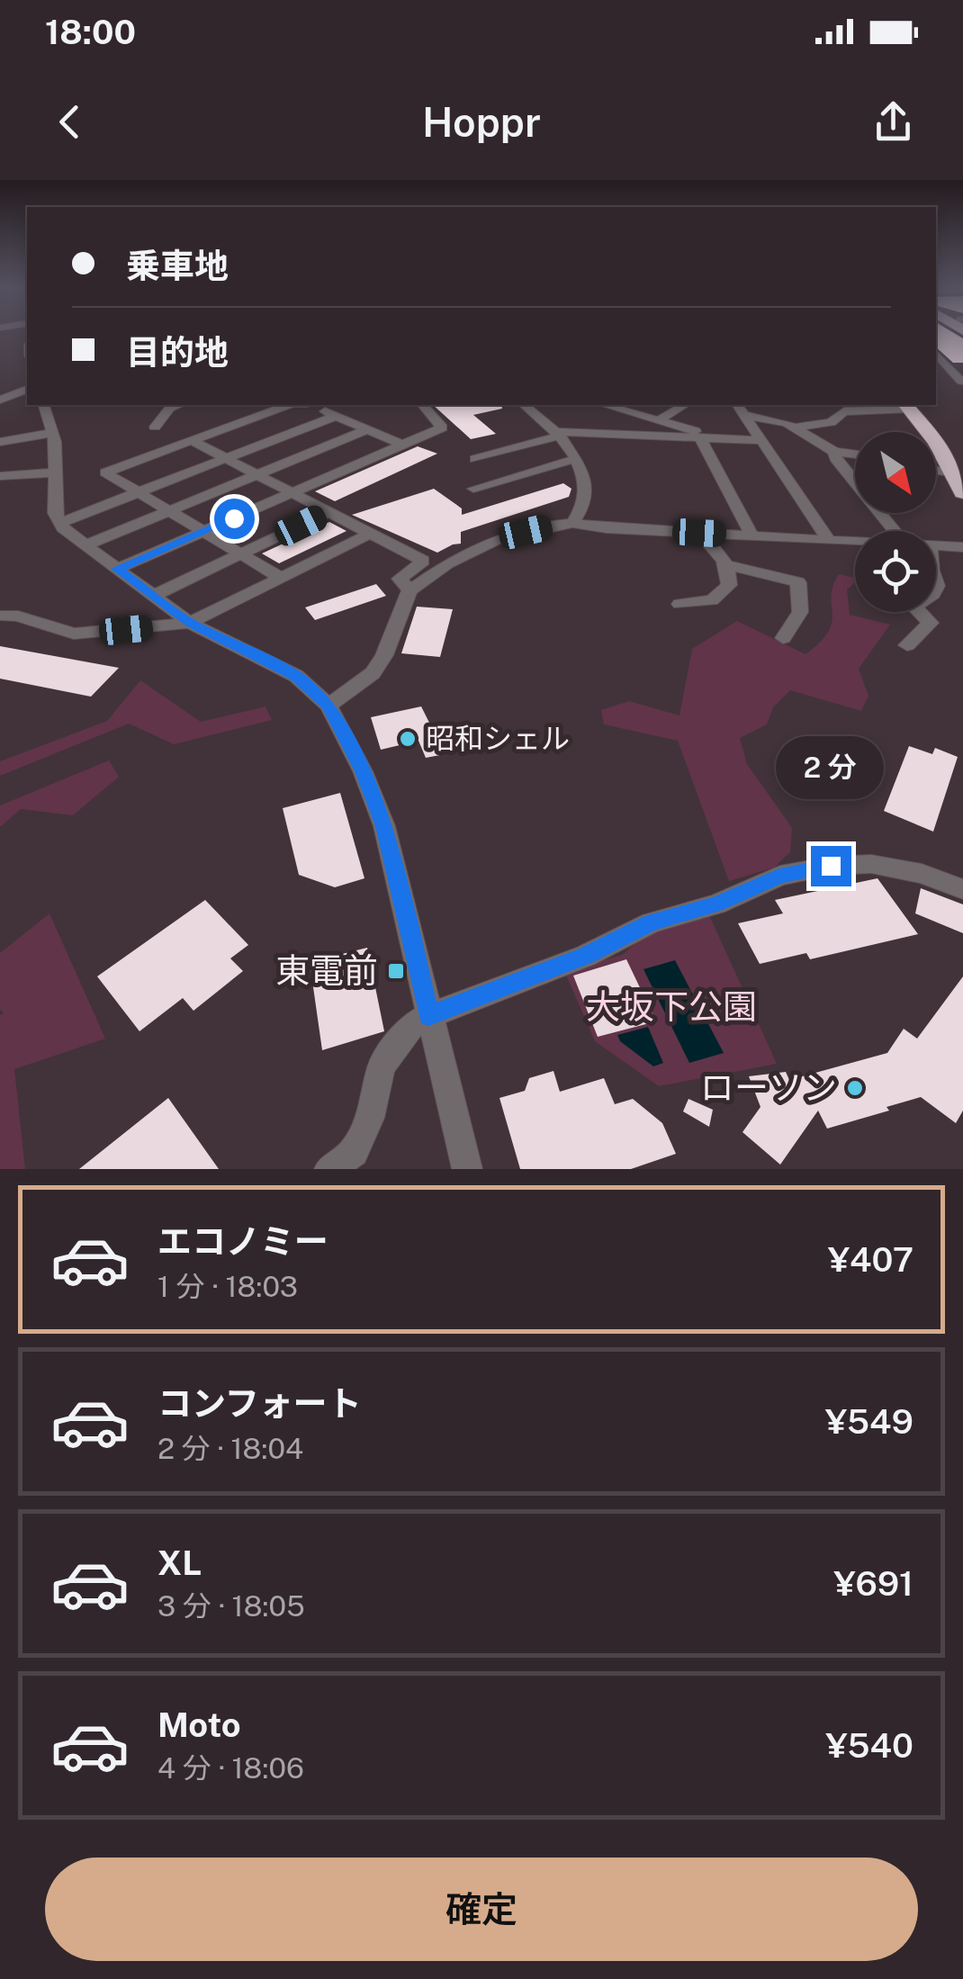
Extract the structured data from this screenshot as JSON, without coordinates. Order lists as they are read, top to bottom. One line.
{"parks":["大坂下公園"],"places":{"other":["昭和シェル","ローソン"],"transit":["東電前"]},"north":"bottom right","page":{"status":"18:00","header":"Hoppr","banner":["乗車地","目的地"],"bubble":"2 分","list":[{"name":"エコノミー","note":"1 分 · 18:03","value":"¥407"},{"name":"コンフォート","note":"2 分 · 18:04","value":"¥549"},{"name":"XL","note":"3 分 · 18:05","value":"¥691"},{"name":"Moto","note":"4 分 · 18:06","value":"¥540"}],"buttons":"確定"}}
